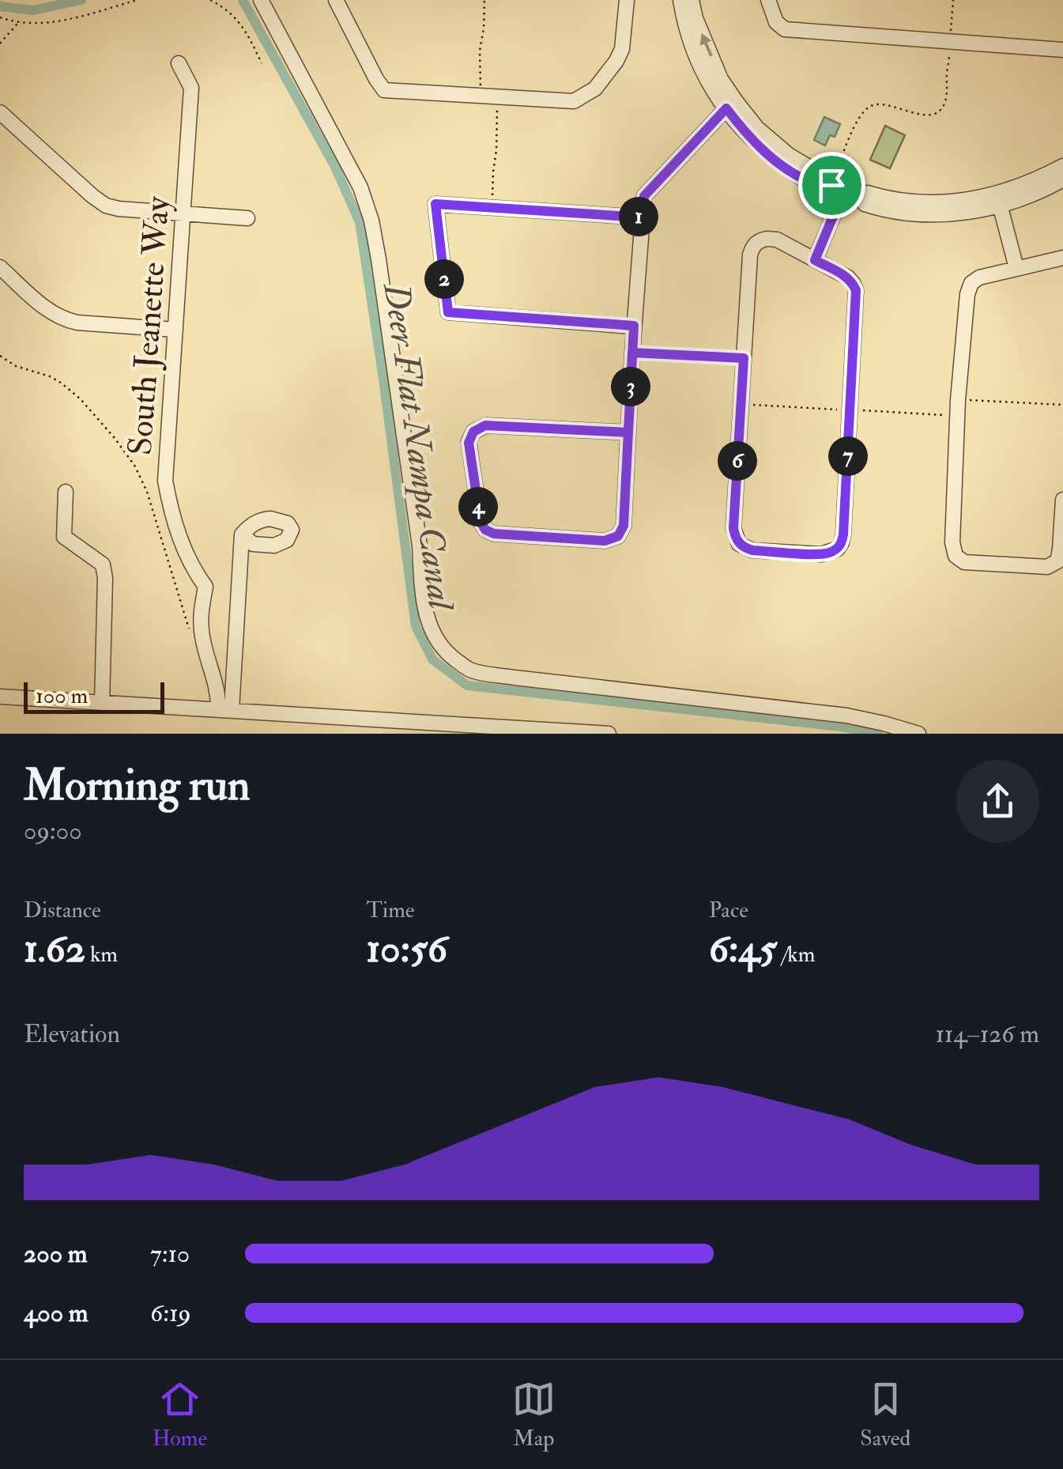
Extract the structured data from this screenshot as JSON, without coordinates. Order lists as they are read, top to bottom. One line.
{"streets":{"street":["South Jeanette Way"]},"water":["Deer Flat Nampa Canal"],"scale_bar":"100 m","page":{"pins":["1","2","3","7","6","4"],"scale":"100 m","heading":["Morning run","09:00"],"stats":[["Distance","1.62 km"],["Time","10:56"],["Pace","6:45 /km"]],"chart":["Elevation","114–126 m"],"list":[{"name":"200 m","note":"7:10"},{"name":"400 m","note":"6:19"}],"tabs":["Home","Map","Saved"]}}
